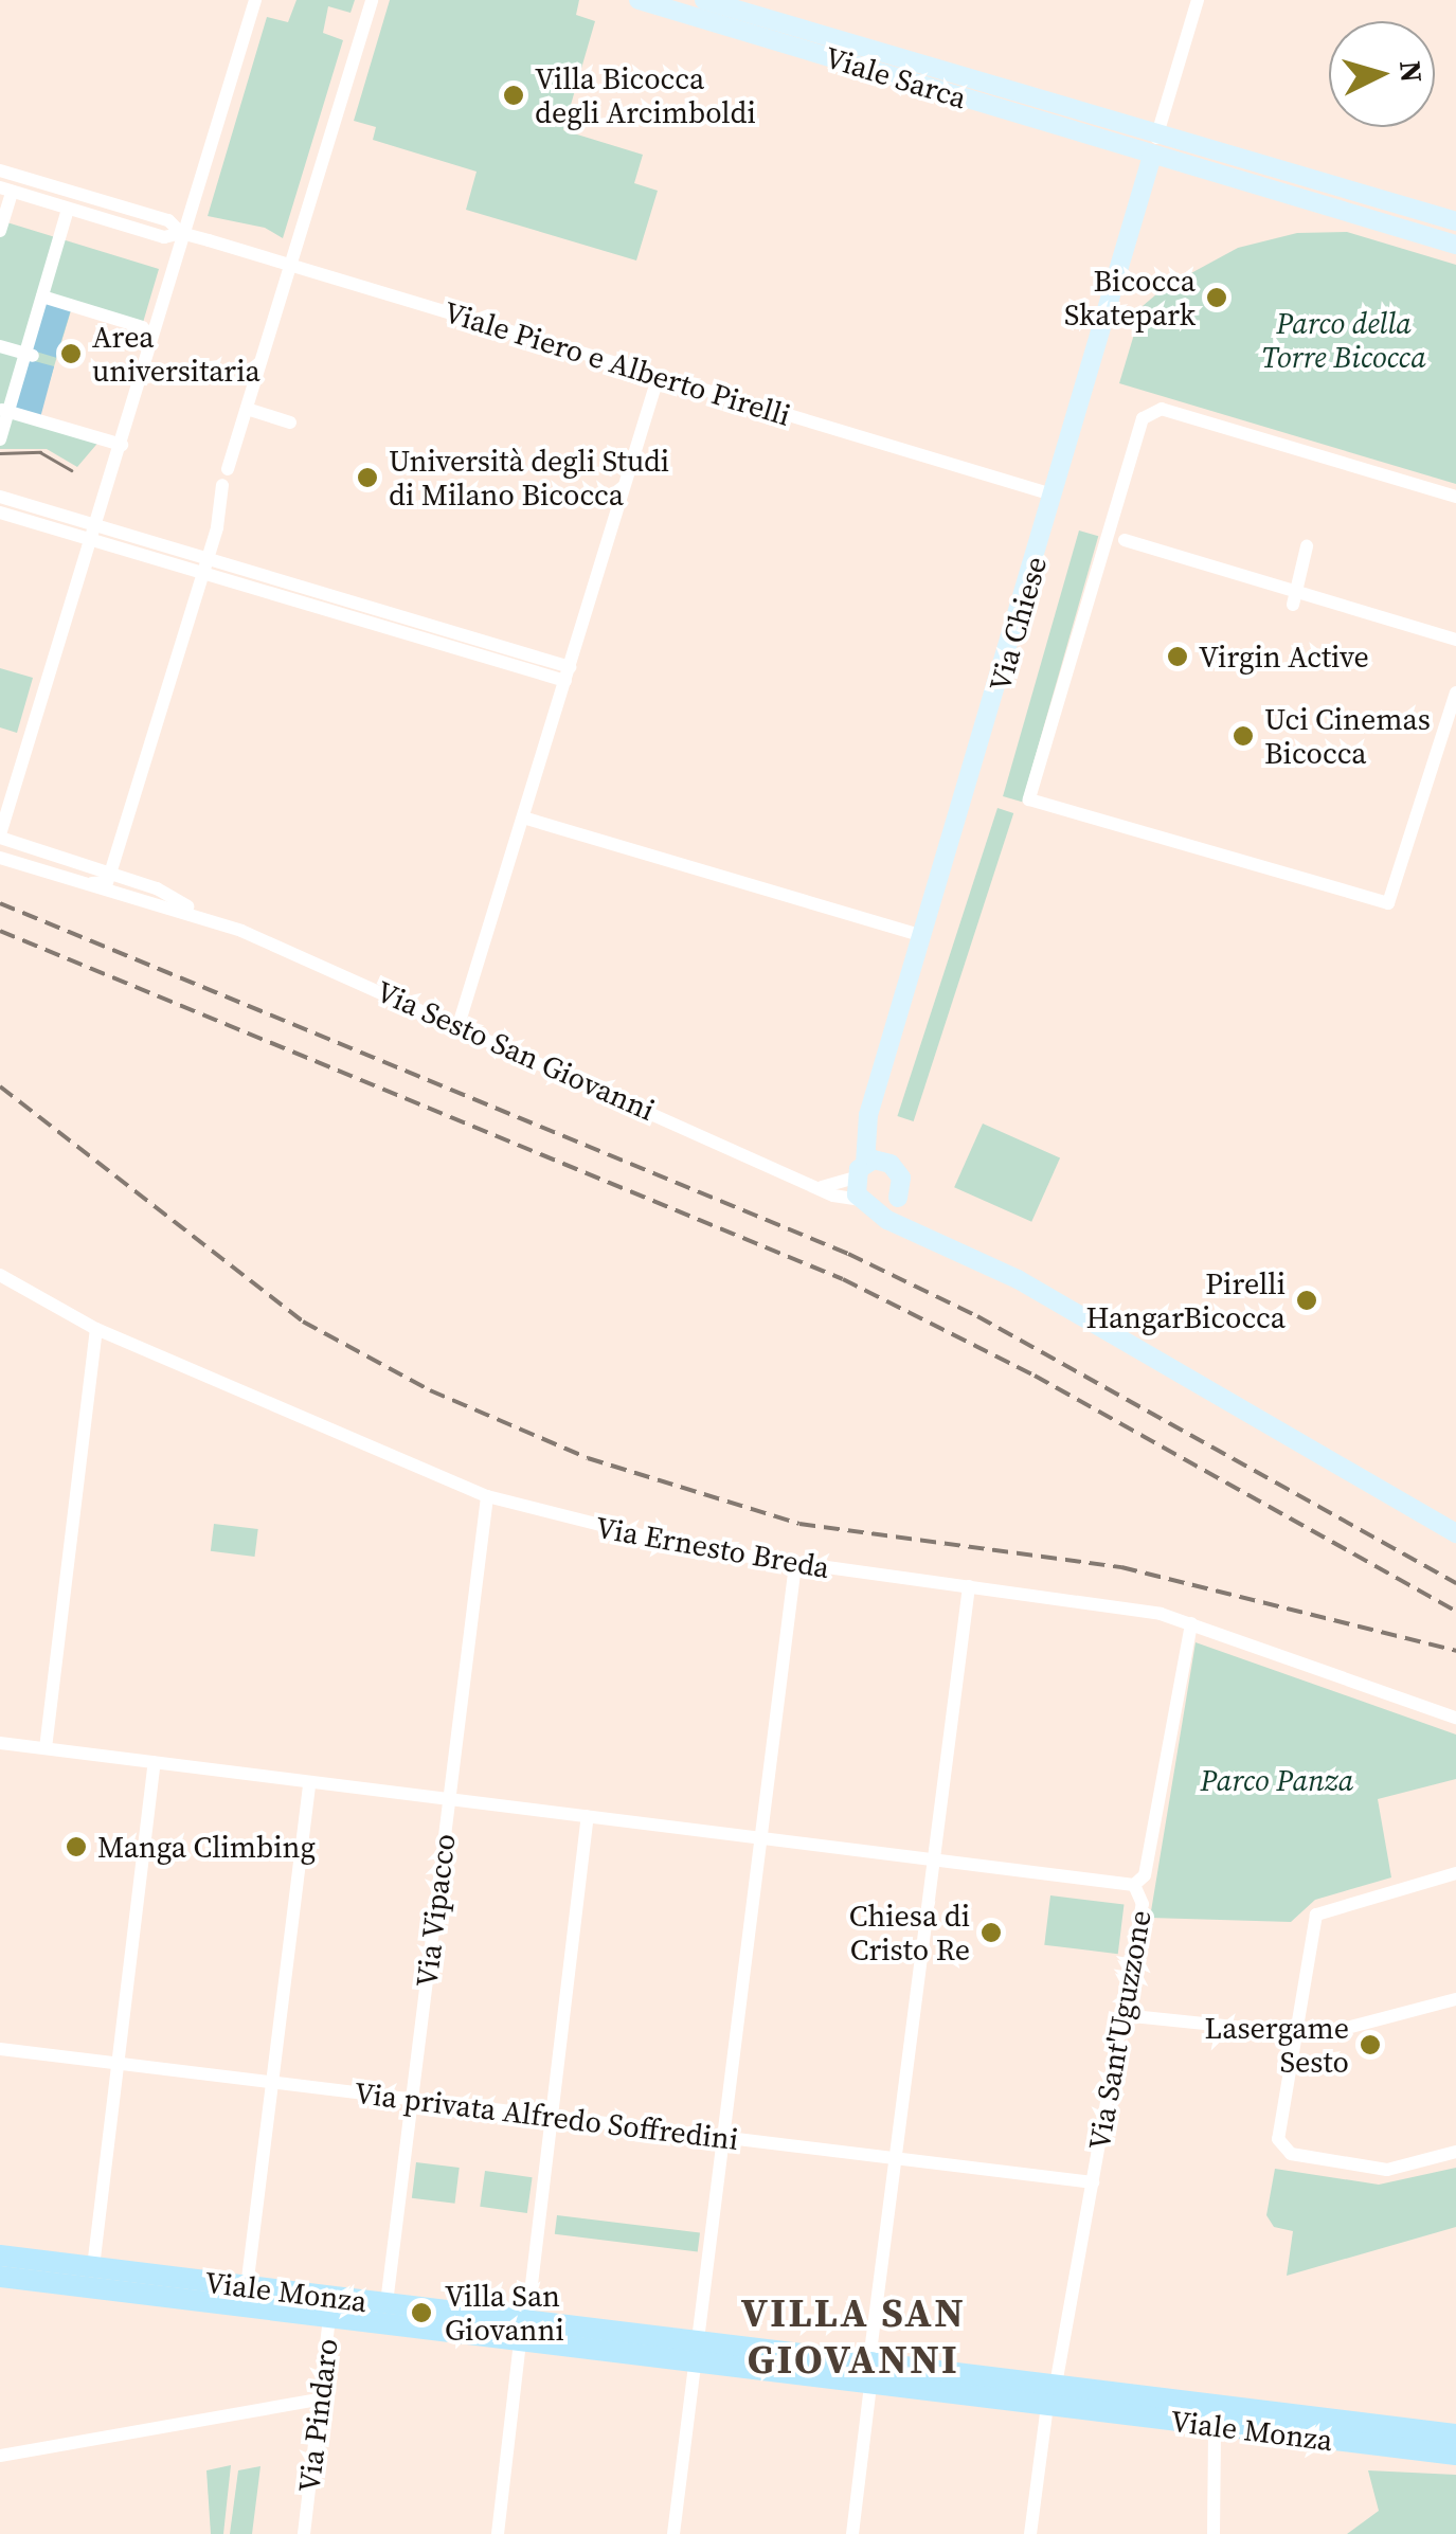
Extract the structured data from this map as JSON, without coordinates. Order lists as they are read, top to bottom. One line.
{"streets":{"main road":["Viale Monza"],"street":["Viale Sarca","Viale Piero e Alberto Pirelli","Via Chiese","Via Sesto San Giovanni","Via Ernesto Breda","Via Vipacco","Via Sant'Uguzzone","Via privata Alfredo Soffredini","Via Pindaro"]},"crossings":[["Viale Sarca","Via Chiese"],["Viale Piero e Alberto Pirelli","Via Chiese"],["Via Ernesto Breda","Via Vipacco"],["Via Ernesto Breda","Via Sant'Uguzzone"],["Via Vipacco","Via privata Alfredo Soffredini"],["Via Vipacco","Viale Monza"],["Via Sant'Uguzzone","Via privata Alfredo Soffredini"],["Via Sant'Uguzzone","Viale Monza"],["Viale Monza","Via Pindaro"]],"districts":["VILLA SAN GIOVANNI"],"parks":["Parco della Torre Bicocca","Parco Panza"],"places":["Villa Bicocca degli Arcimboldi","Bicocca Skatepark","Area universitaria","Università degli Studi di Milano Bicocca","Virgin Active","Uci Cinemas Bicocca","Pirelli HangarBicocca","Manga Climbing","Chiesa di Cristo Re","Lasergame Sesto","Villa San Giovanni"],"north":"right"}
